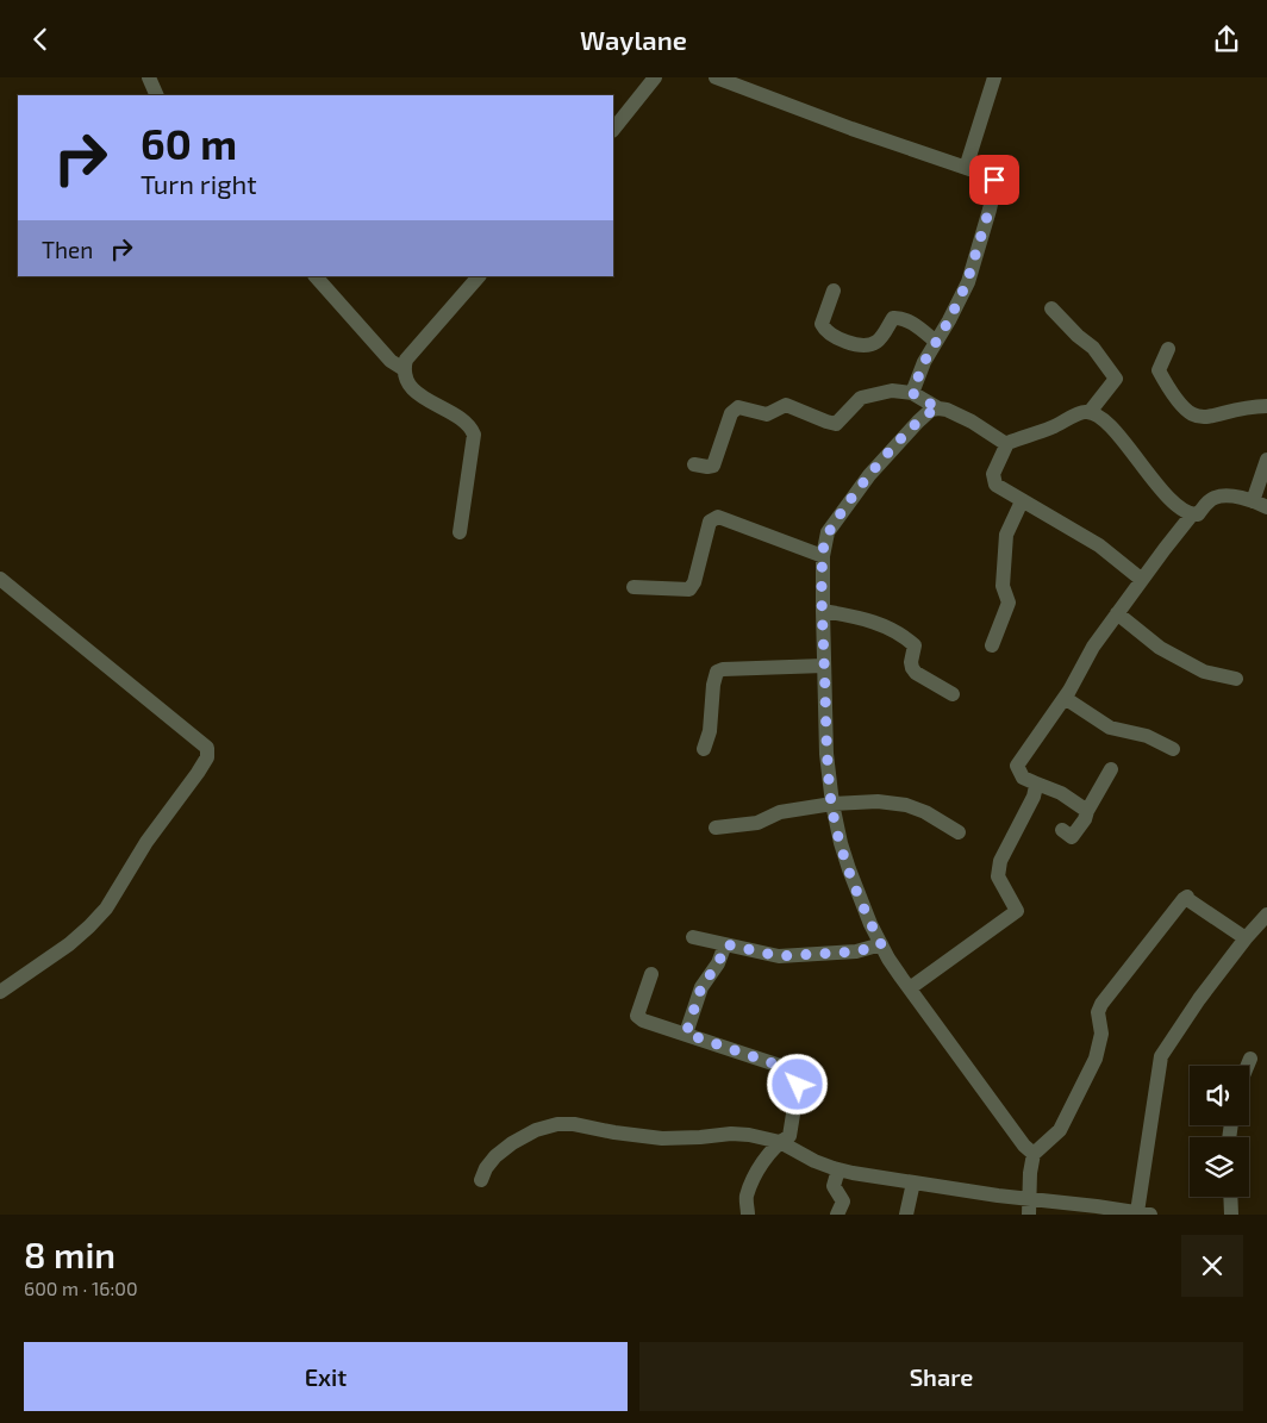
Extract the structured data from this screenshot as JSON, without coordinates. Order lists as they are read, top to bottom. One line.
{"page":{"header":"Waylane","turn":["60 m","Turn right"],"then":"Then","heading":["8 min","600 m · 16:00"],"buttons":["Exit","Share"]}}
